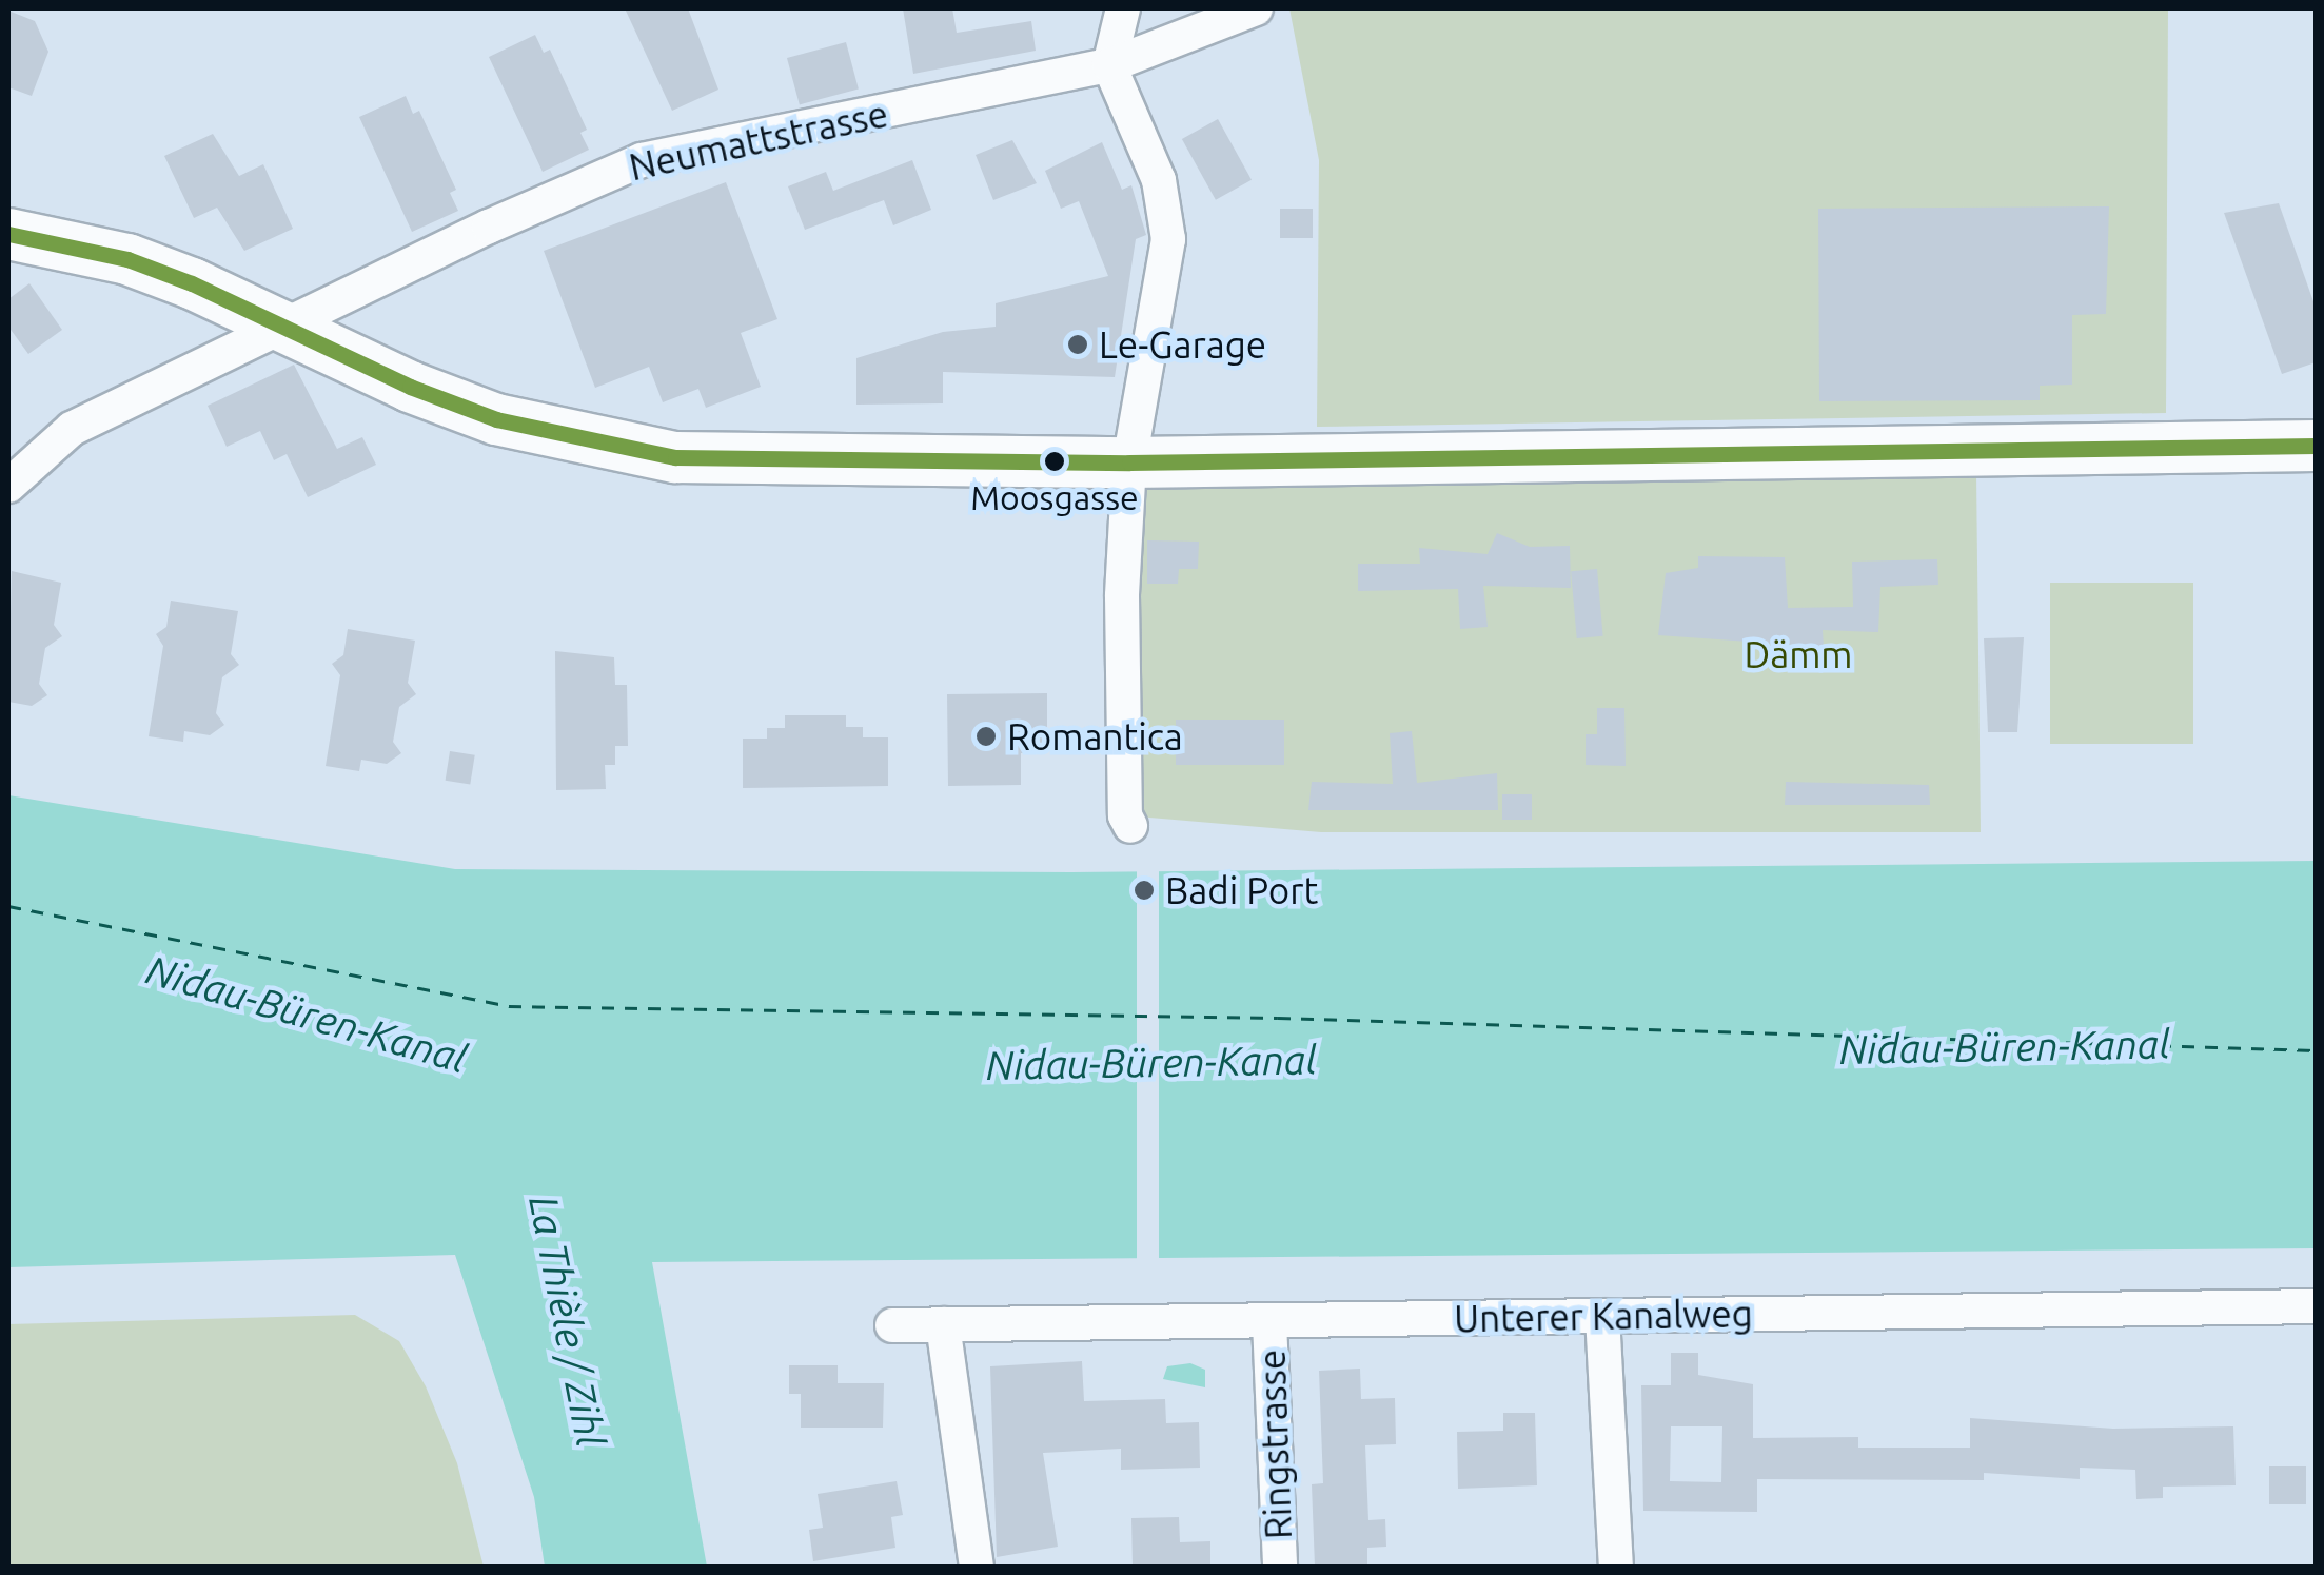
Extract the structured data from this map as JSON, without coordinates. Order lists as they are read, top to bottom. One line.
{"streets":{"street":["Neumattstrasse","Unterer Kanalweg","Ringstrasse"]},"crossings":[["Unterer Kanalweg","Ringstrasse"]],"water":["Nidau-Büren-Kanal","La Thièle / Zihl"],"parks":["Dämm"],"places":["Le-Garage","Moosgasse","Romantica","Badi Port"]}
